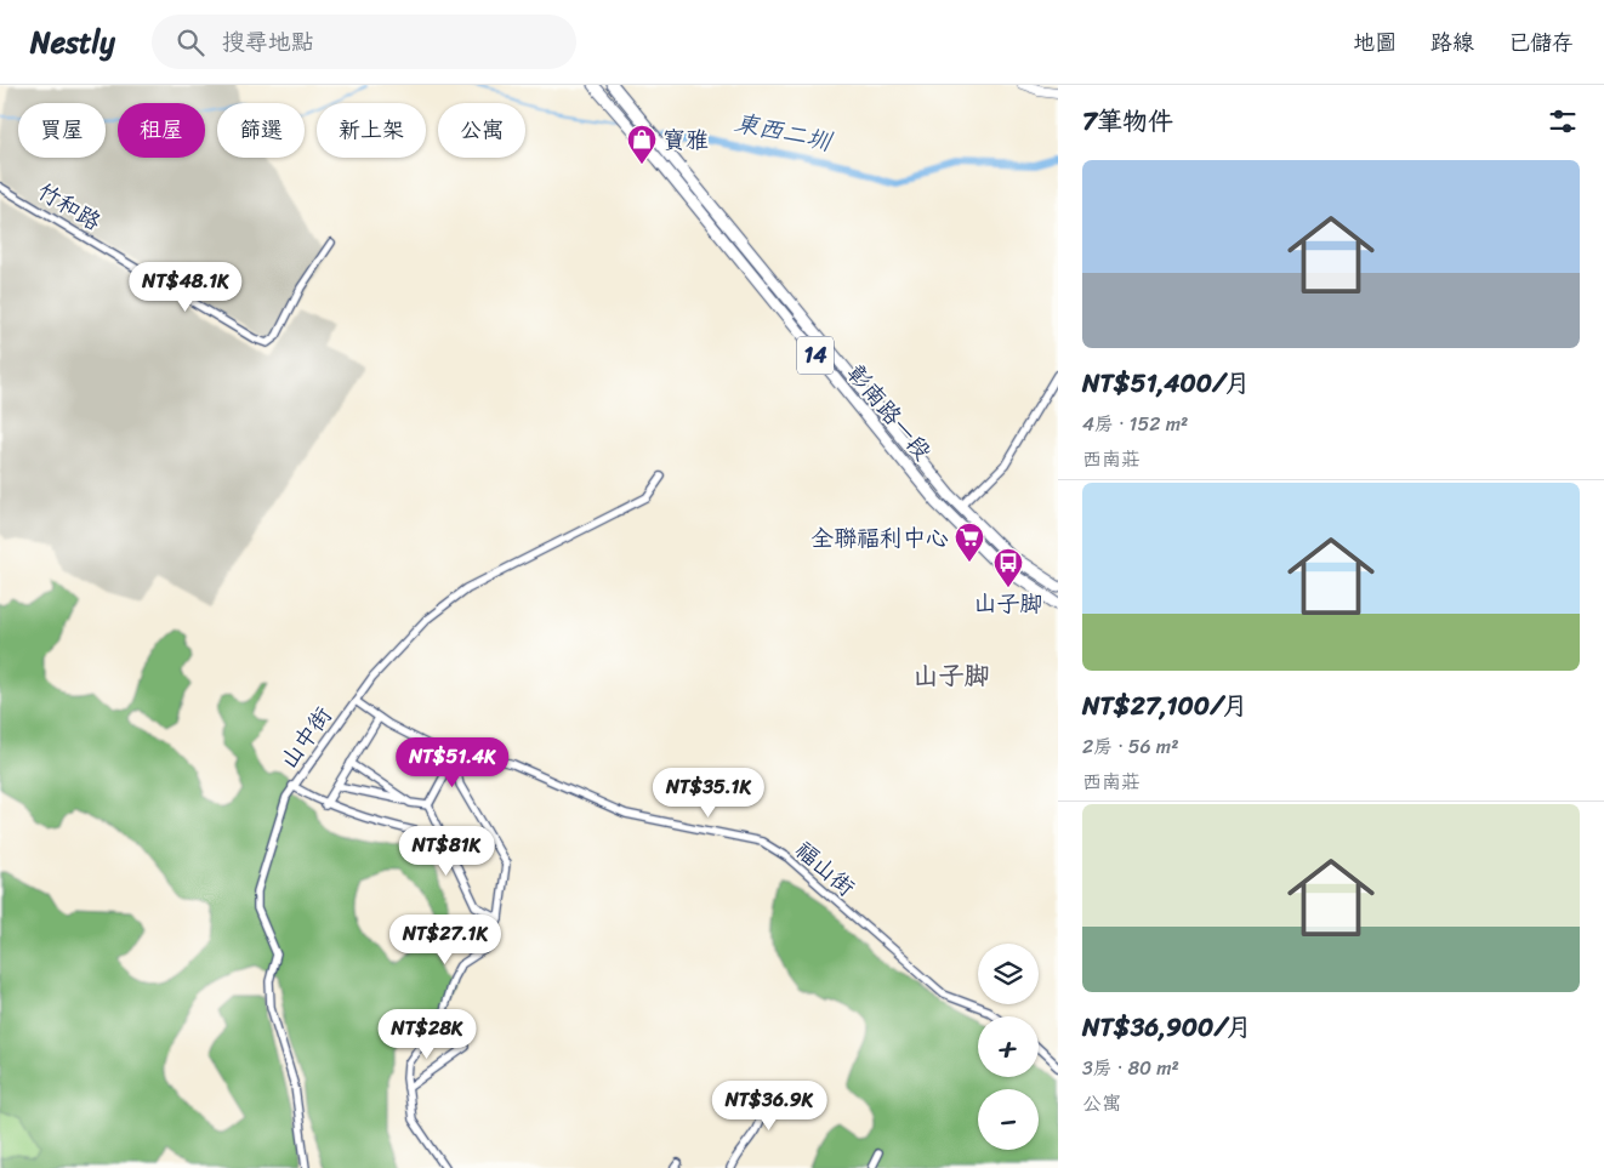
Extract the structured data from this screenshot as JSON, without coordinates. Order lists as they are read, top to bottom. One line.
{"streets":{"main road":["14","彰南路一段"],"street":["竹和路","山中街","福山街"]},"crossings":[["山中街","福山街"]],"districts":["山子脚"],"water":["東西二圳"],"places":{"shop":["寶雅"],"supermarket":["全聯福利中心"],"bus stop":["山子脚"]},"page":{"header":"Nestly","search":"搜尋地點","nav":["地圖","路線","已儲存"],"heading":"7筆物件","chip":["買屋","租屋","篩選","新上架","公寓"],"list":[{"name":"NT$51,400/月","note":"4房 · 152 m² · 西南莊"},{"name":"NT$27,100/月","note":"2房 · 56 m² · 西南莊"},{"name":"NT$36,900/月","note":"3房 · 80 m² · 公寓"}],"price":["NT$48.1K","NT$51.4K","NT$35.1K","NT$81K","NT$27.1K","NT$28K","NT$36.9K"],"map_buttons":["+","−"]}}
